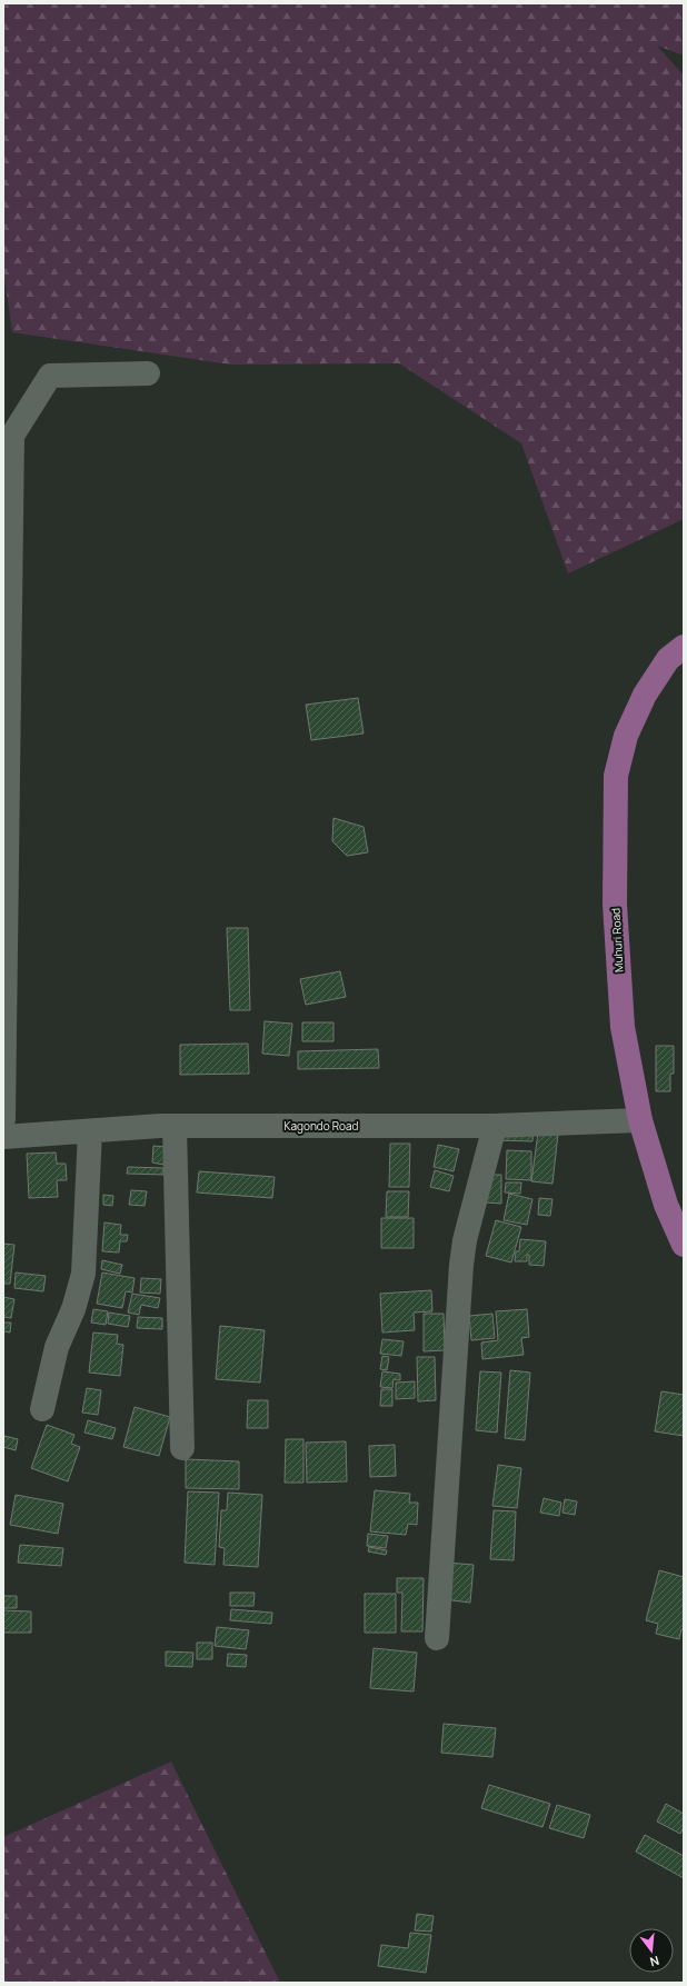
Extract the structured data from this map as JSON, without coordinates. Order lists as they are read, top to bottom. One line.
{"streets":{"main road":["Muhuri Road"],"street":["Kagondo Road"]},"crossings":[["Muhuri Road","Kagondo Road"]],"north":"bottom"}
